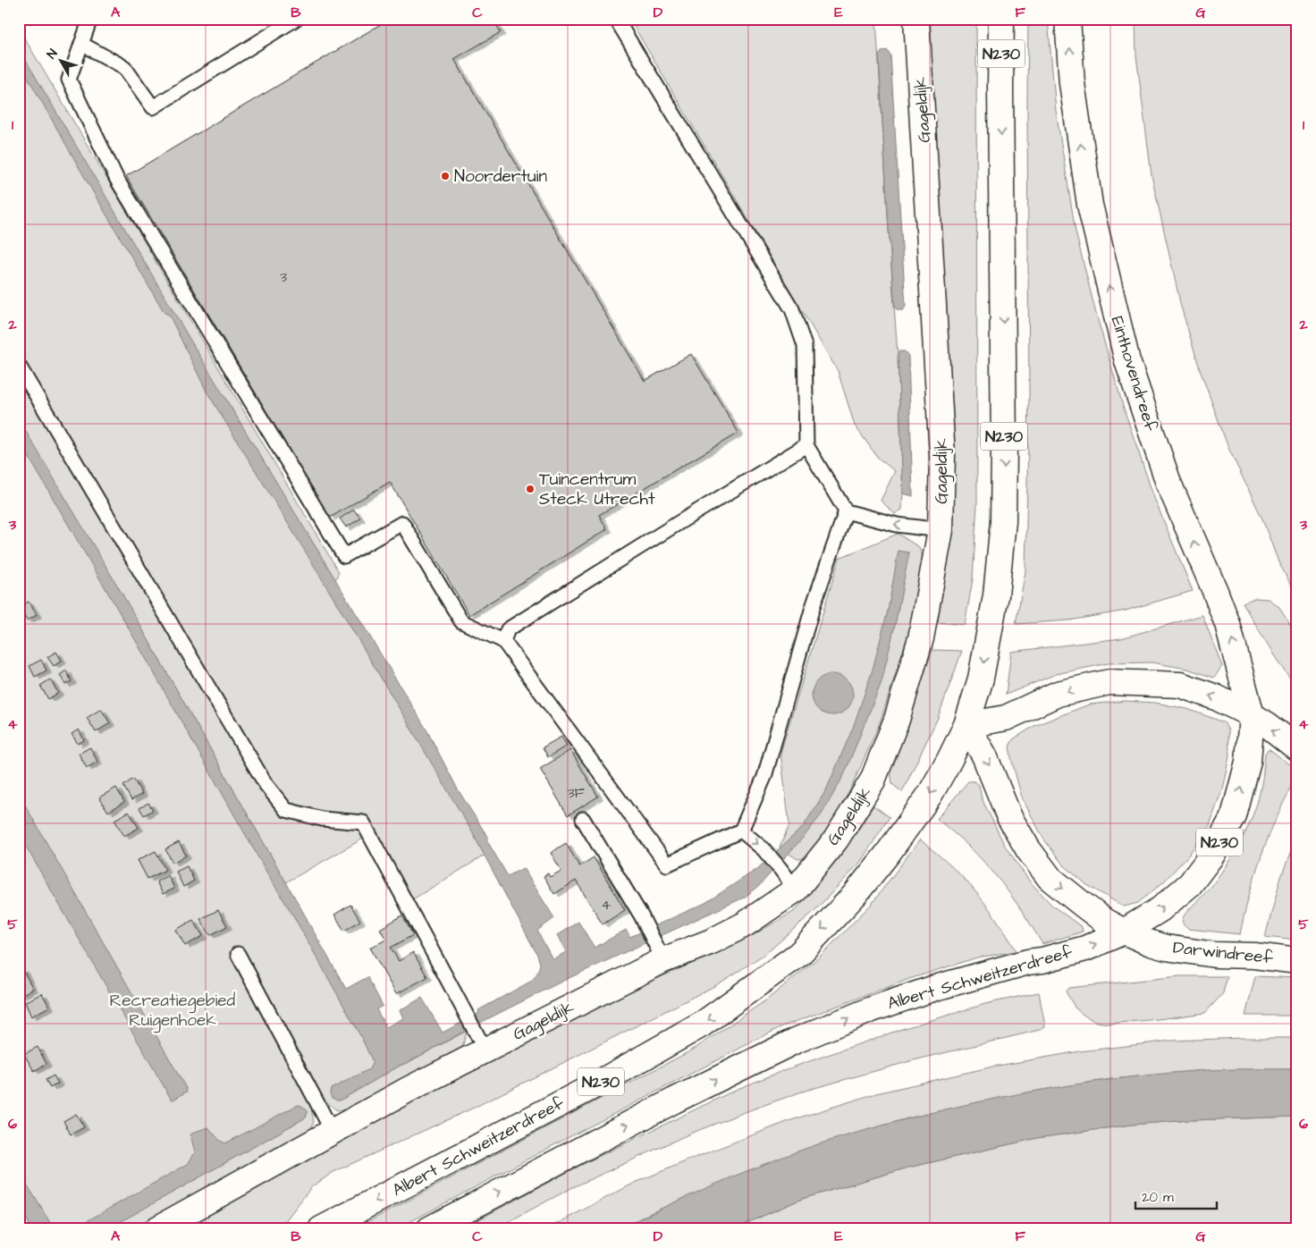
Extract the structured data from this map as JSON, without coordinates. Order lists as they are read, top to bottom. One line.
{"streets":{"main road":["N230","Gageldijk","Einthovendreef","Darwindreef","Albert Schweitzerdreef"]},"crossings":[["N230","Einthovendreef"],["N230","Darwindreef"],["N230","Albert Schweitzerdreef"],["Darwindreef","Albert Schweitzerdreef"]],"one_way":["Darwindreef"],"parks":["Recreatiegebied Ruigenhoek"],"places":["Noordertuin","Tuincentrum Steck Utrecht"],"house_numbers":["3","3F","4"],"scale_bar":"20 m","north":"top left","grid":{"columns":["A","B","C","D","E","F","G"],"rows":["1","2","3","4","5","6"]}}
